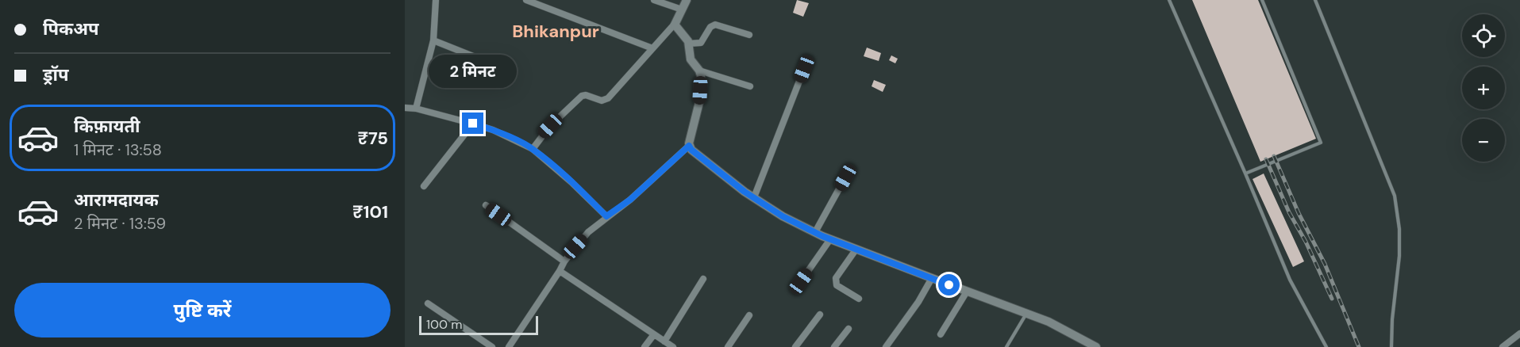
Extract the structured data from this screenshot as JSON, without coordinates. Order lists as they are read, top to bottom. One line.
{"districts":["Bhikanpur"],"scale_bar":"100 m","page":{"banner":["पिकअप","ड्रॉप"],"map_buttons":["+","−"],"bubble":"2 मिनट","list":[{"name":"किफ़ायती","note":"1 मिनट · 13:58","value":"₹75"},{"name":"आरामदायक","note":"2 मिनट · 13:59","value":"₹101"}],"buttons":"पुष्टि करें","scale":"100 m"}}
